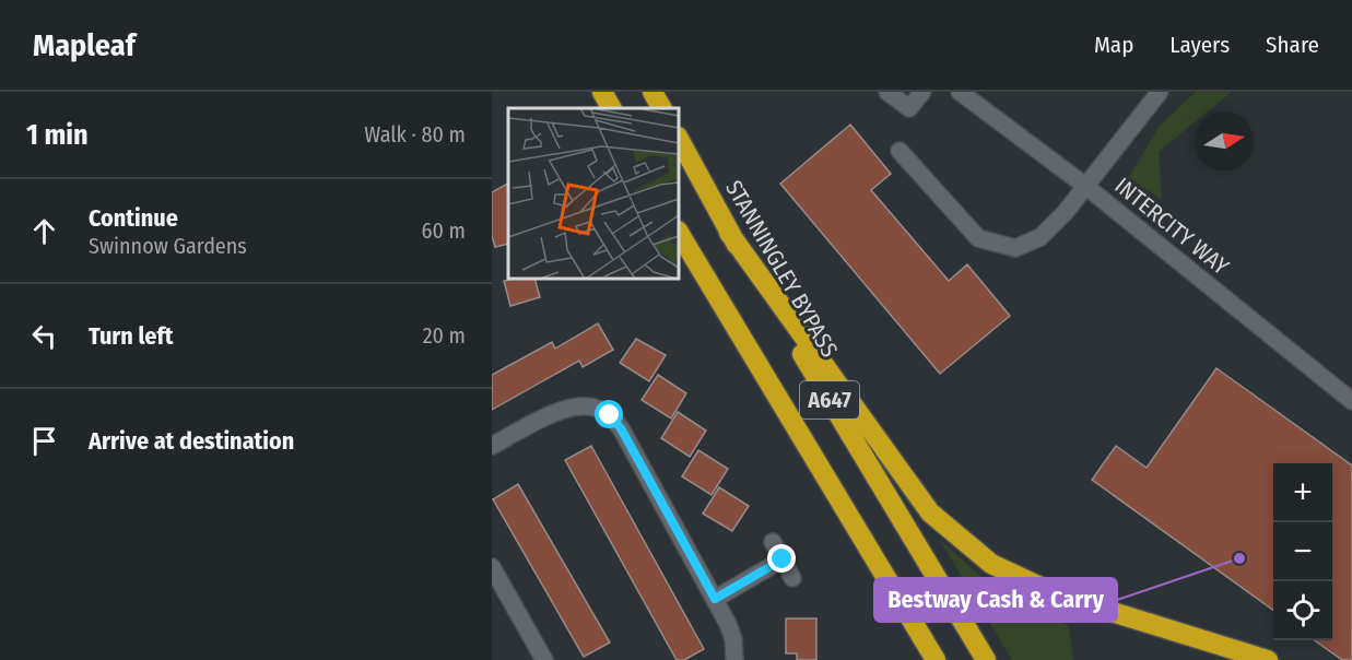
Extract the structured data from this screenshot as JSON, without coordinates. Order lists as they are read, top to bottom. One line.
{"streets":{"highway":["STANNINGLEY BYPASS","A647"],"street":["INTERCITY WAY"]},"places":["Bestway Cash & Carry"],"north":"right","page":{"header":"Mapleaf","nav":["Map","Layers","Share"],"heading":["1 min","Walk · 80 m"],"list":[["Continue","Swinnow Gardens","60 m"],["Turn left","20 m"],"Arrive at destination"],"map_buttons":["+","−"]}}
